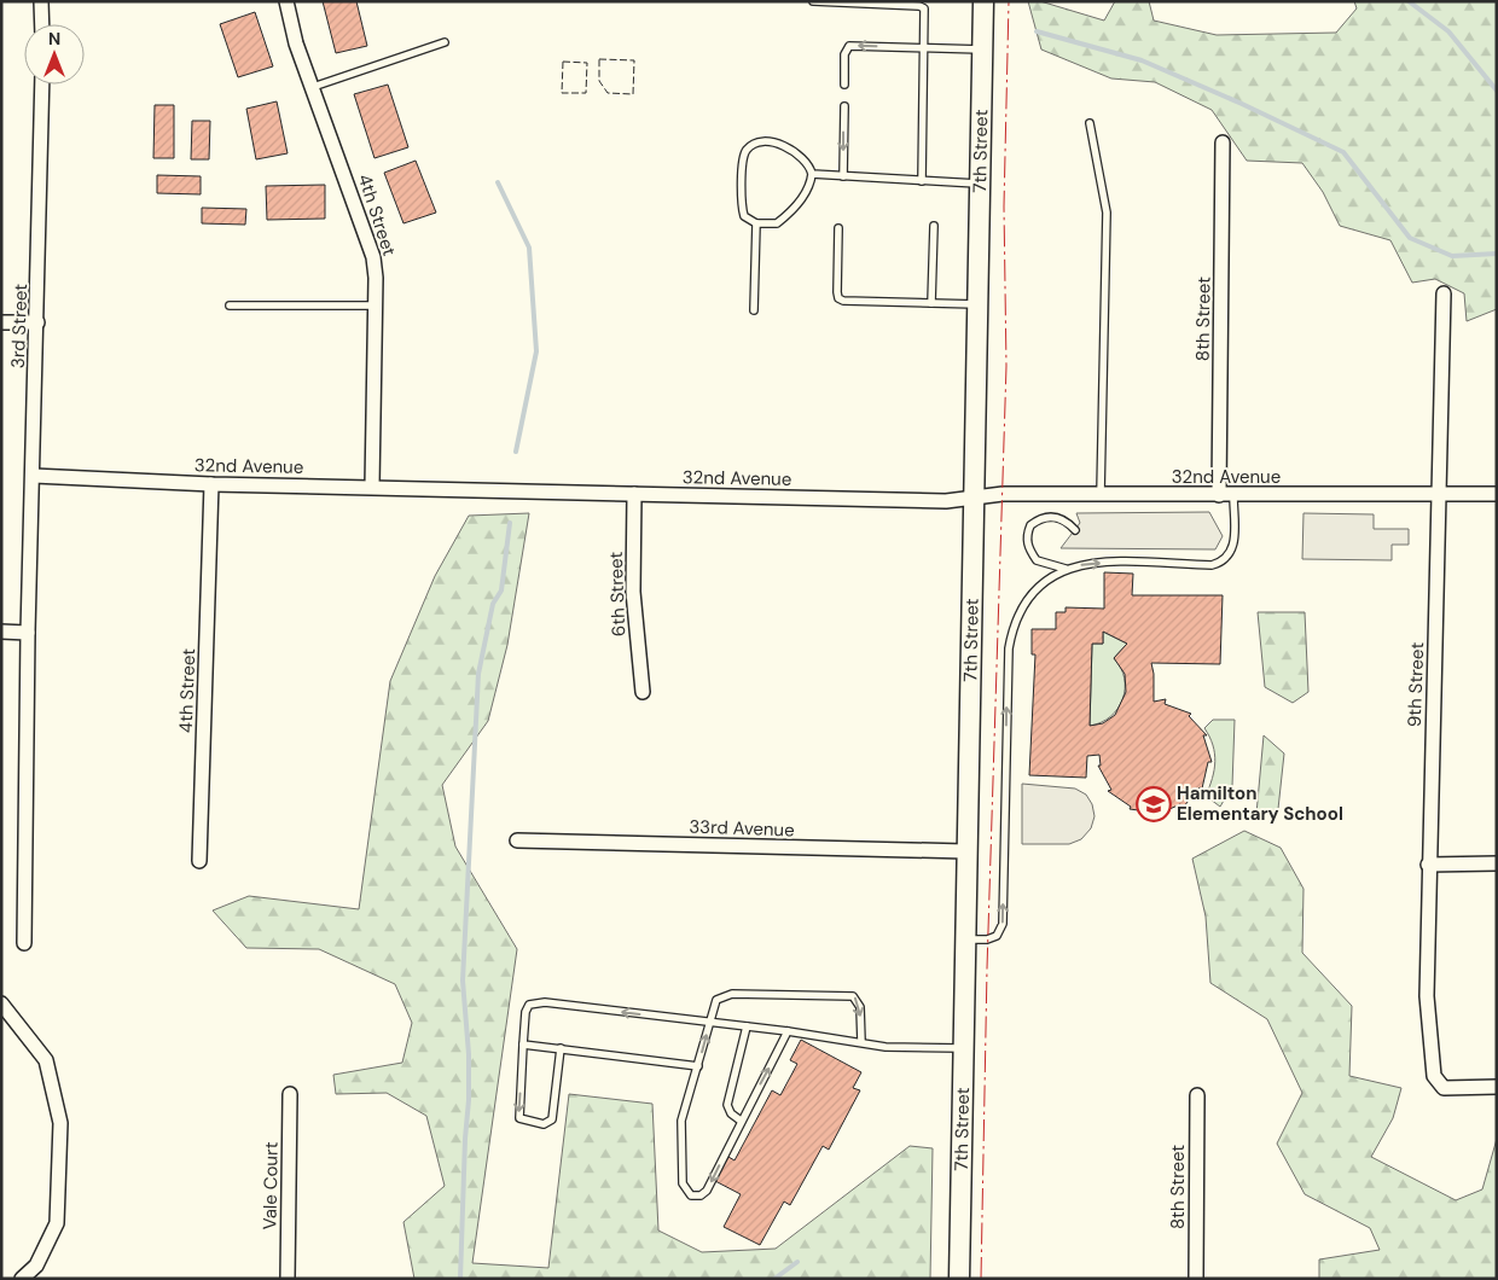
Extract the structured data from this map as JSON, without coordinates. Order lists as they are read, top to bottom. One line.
{"streets":{"street":["7th Street","4th Street","8th Street","3rd Street","32nd Avenue","6th Street","9th Street","33rd Avenue","Vale Court"]},"crossings":[["7th Street","32nd Avenue"],["7th Street","33rd Avenue"],["4th Street","32nd Avenue"],["8th Street","32nd Avenue"],["3rd Street","32nd Avenue"],["32nd Avenue","6th Street"],["32nd Avenue","9th Street"]],"places":{"school or university":["Hamilton Elementary School"]},"north":"top"}
